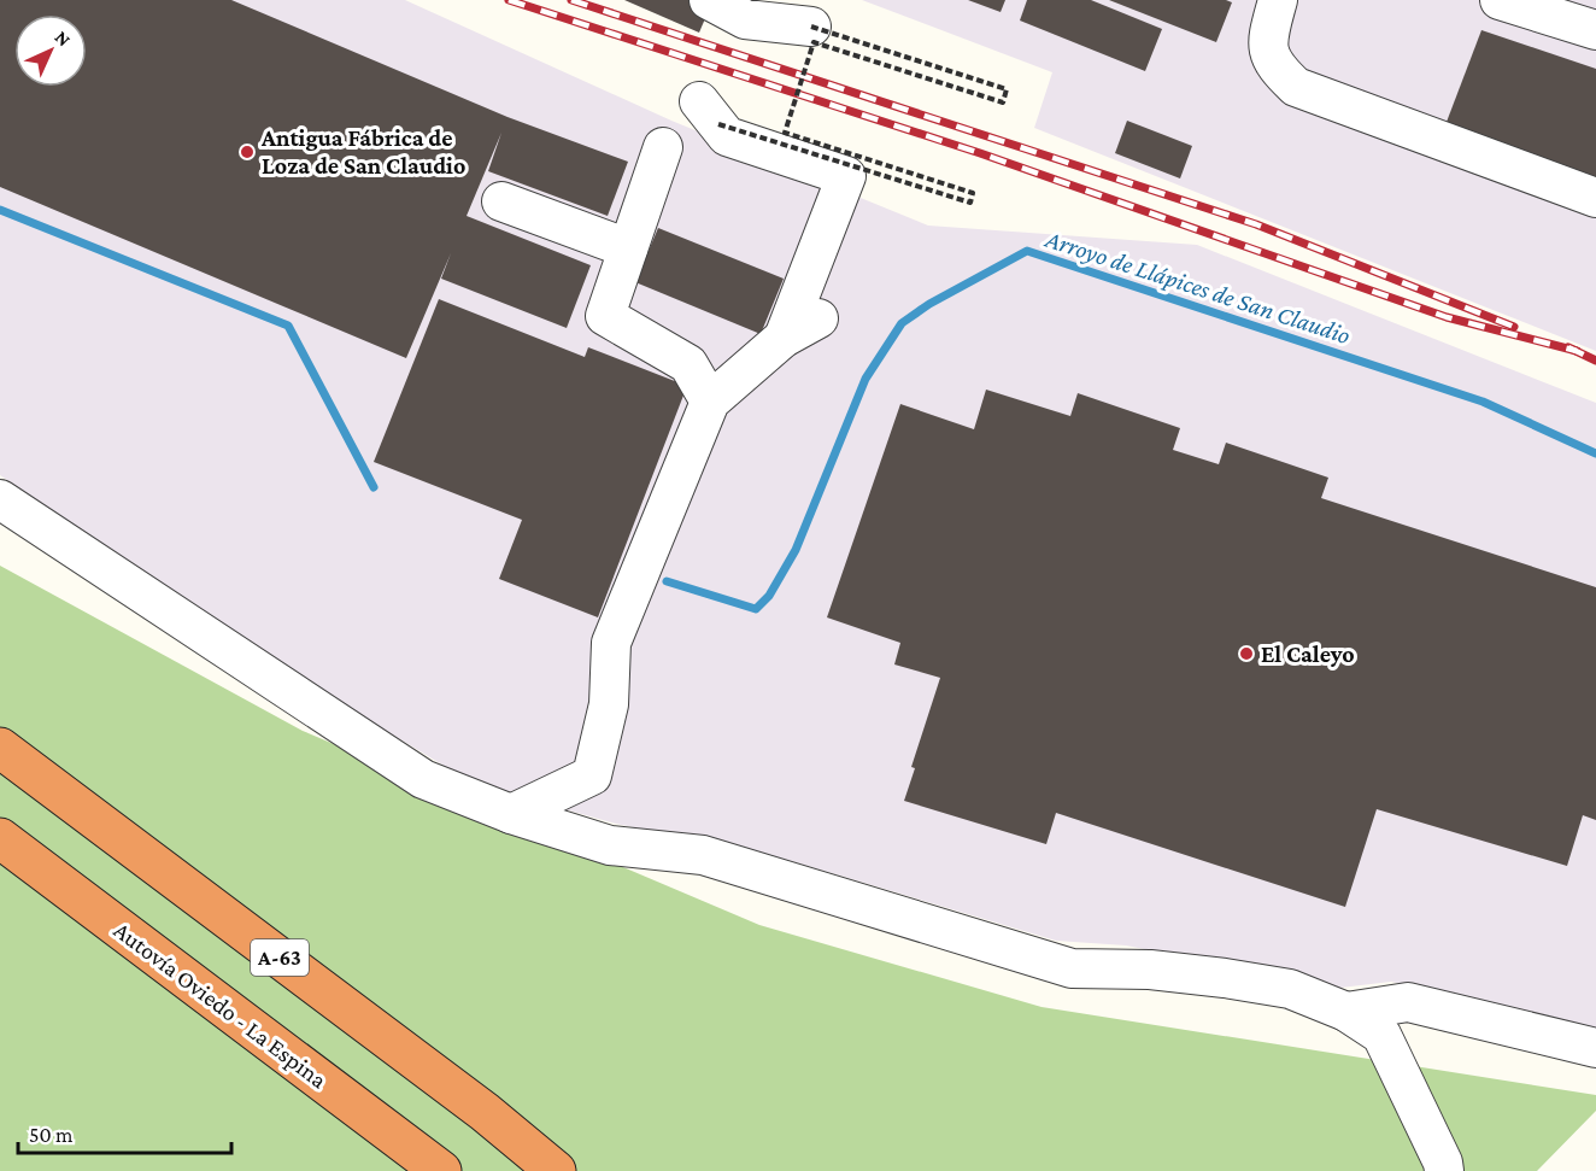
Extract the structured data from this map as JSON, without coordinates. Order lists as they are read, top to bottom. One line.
{"streets":{"highway":["A-63","Autovía Oviedo - La Espina"]},"water":["Arroyo de Llápices de San Claudio"],"places":["Antigua Fábrica de Loza de San Claudio","El Caleyo"],"scale_bar":"50 m","north":"top right"}
